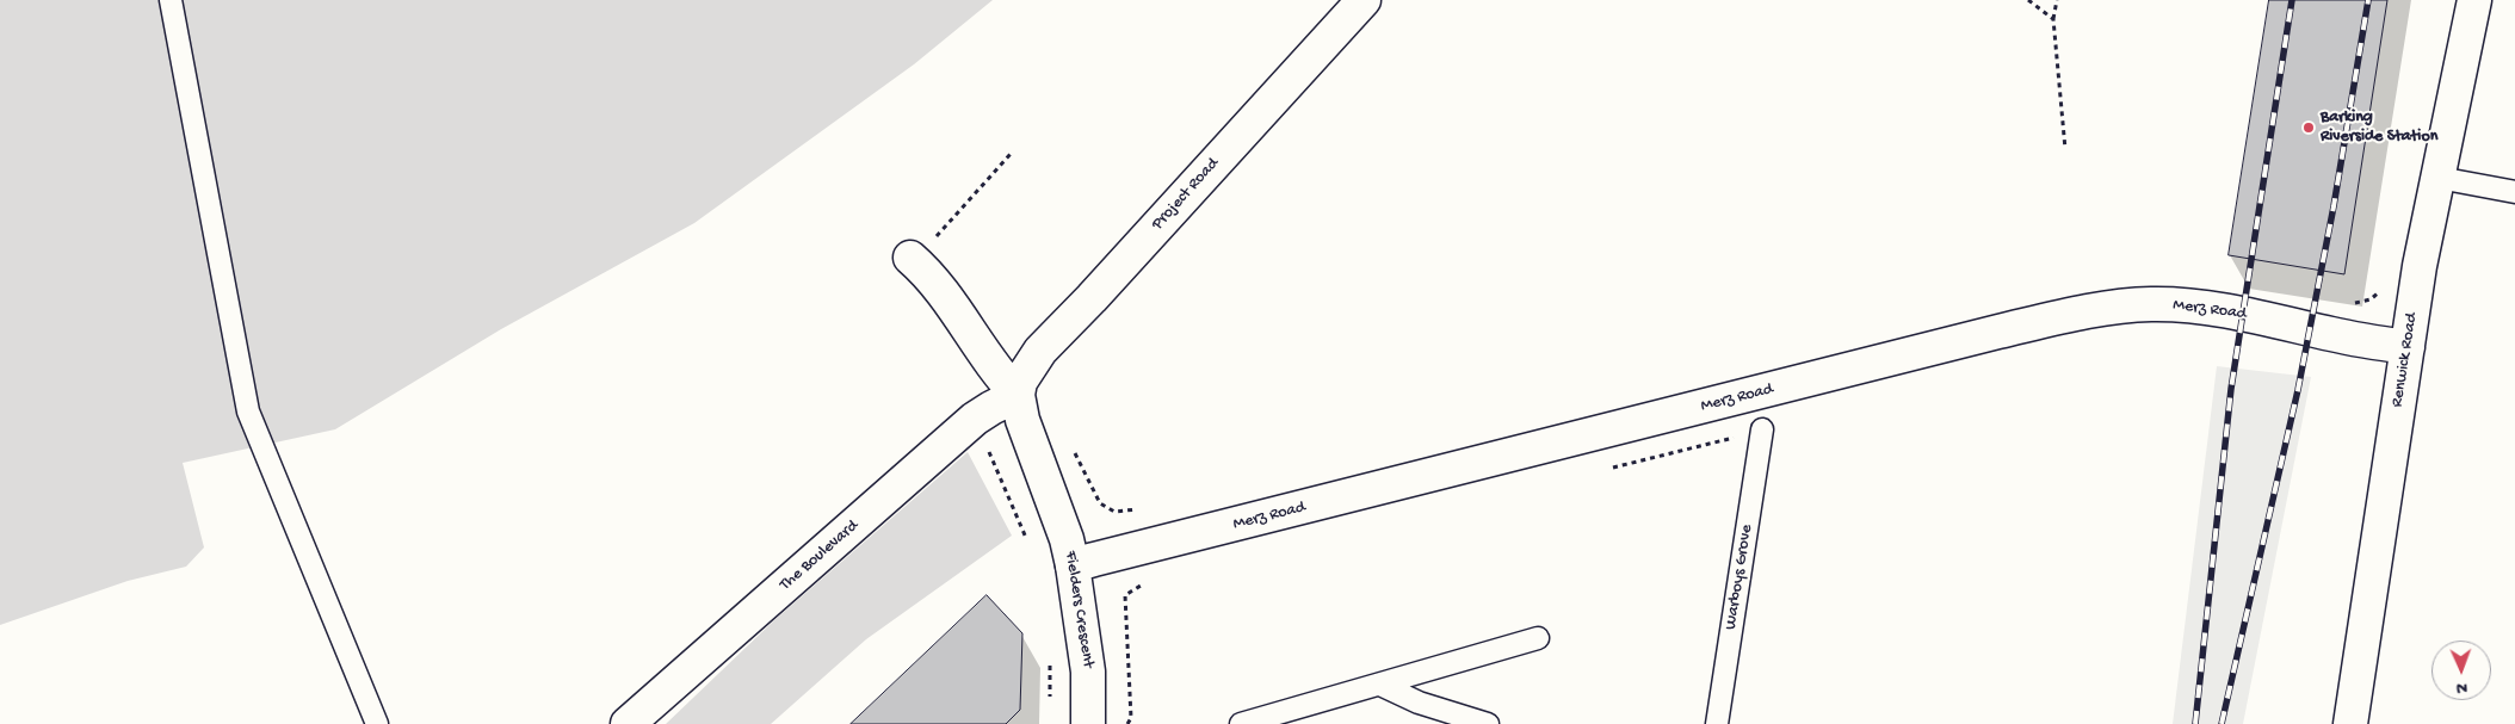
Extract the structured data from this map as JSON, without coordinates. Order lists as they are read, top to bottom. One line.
{"streets":{"street":["Project Road","Merz Road","Renwick Road","The Boulevard","Fielders Crescent"],"lane":["Warboys Grove"]},"crossings":[["Project Road","The Boulevard"],["Project Road","Fielders Crescent"],["Merz Road","Renwick Road"],["Merz Road","Fielders Crescent"],["The Boulevard","Fielders Crescent"]],"places":["Barking Riverside Station"],"north":"bottom"}
